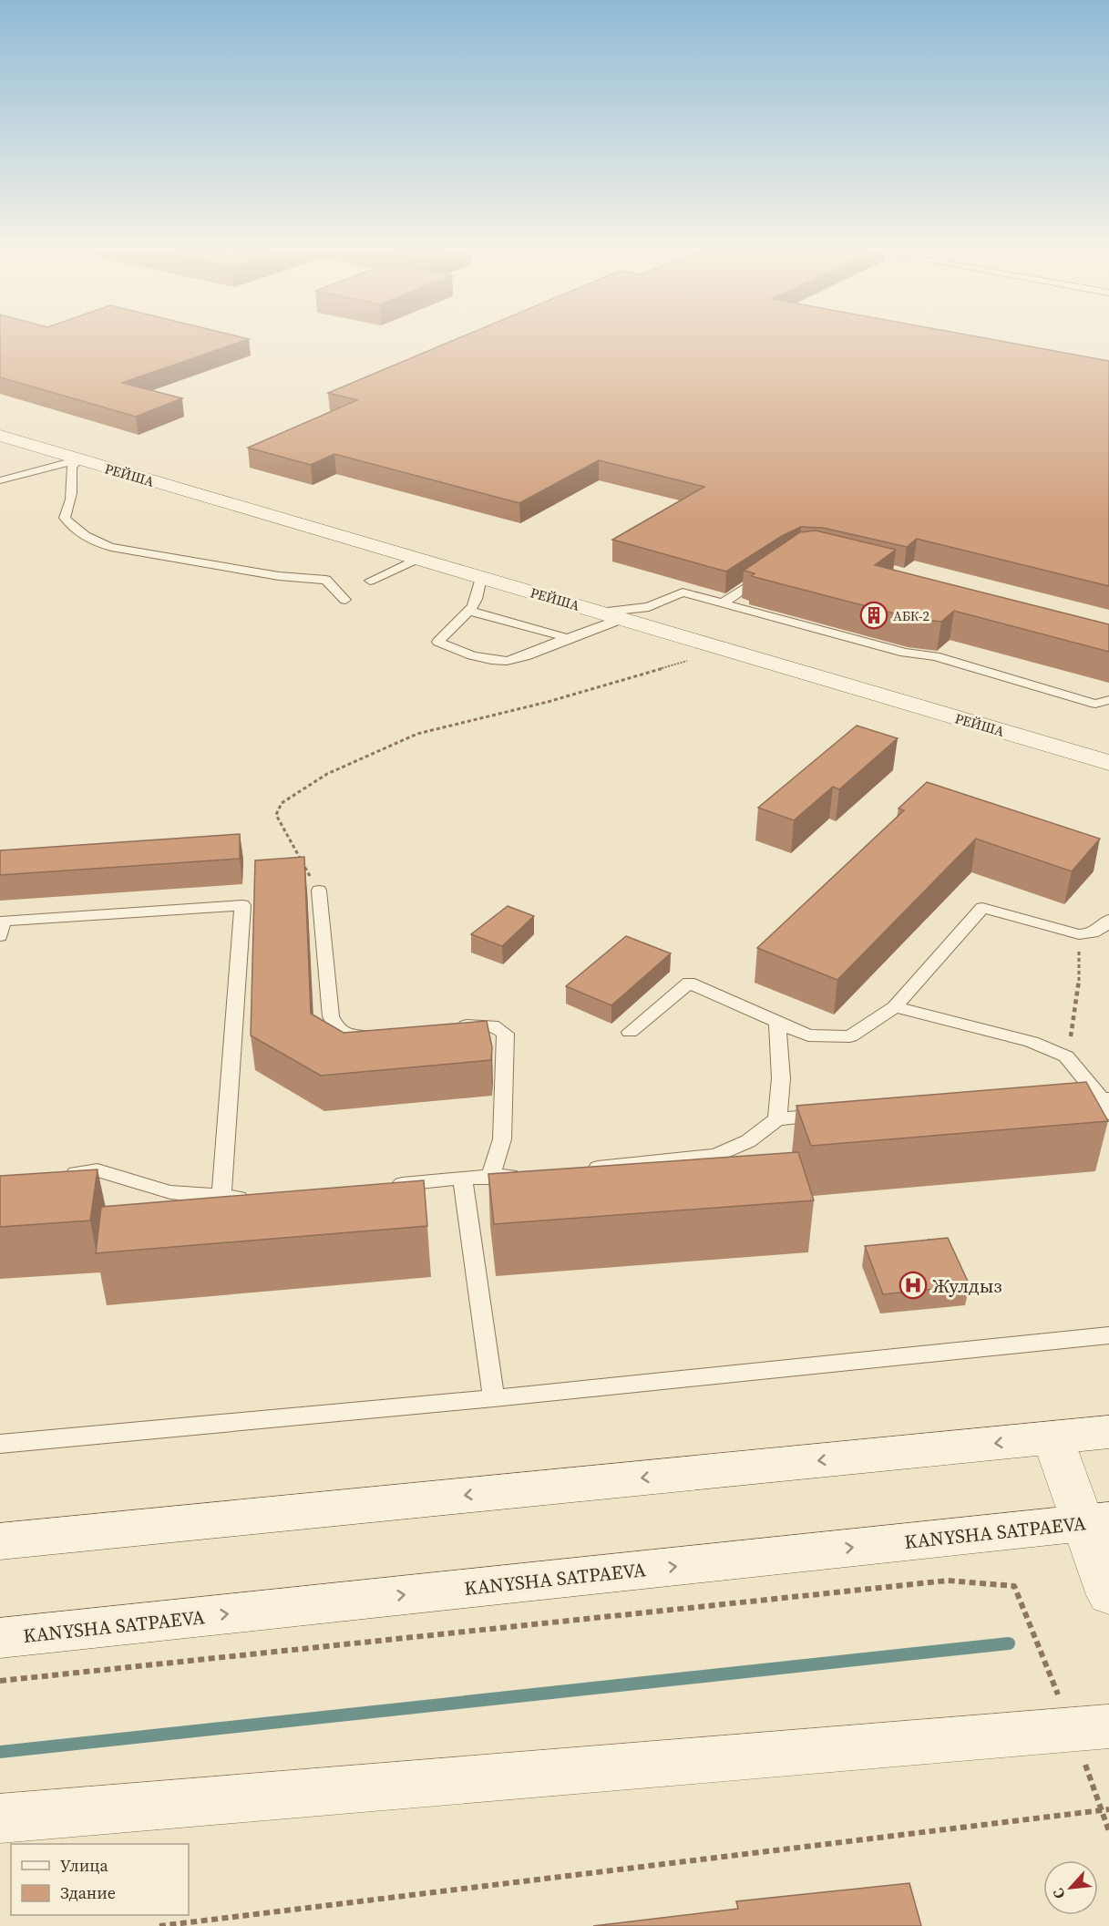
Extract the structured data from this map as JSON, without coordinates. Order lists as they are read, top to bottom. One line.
{"streets":{"street":["РЕЙША","KANYSHA SATPAEVA"]},"places":{"building":["АБК-2"],"hospital":["Жулдыз"]},"legend":["Улица","Здание"],"north":"bottom left"}
